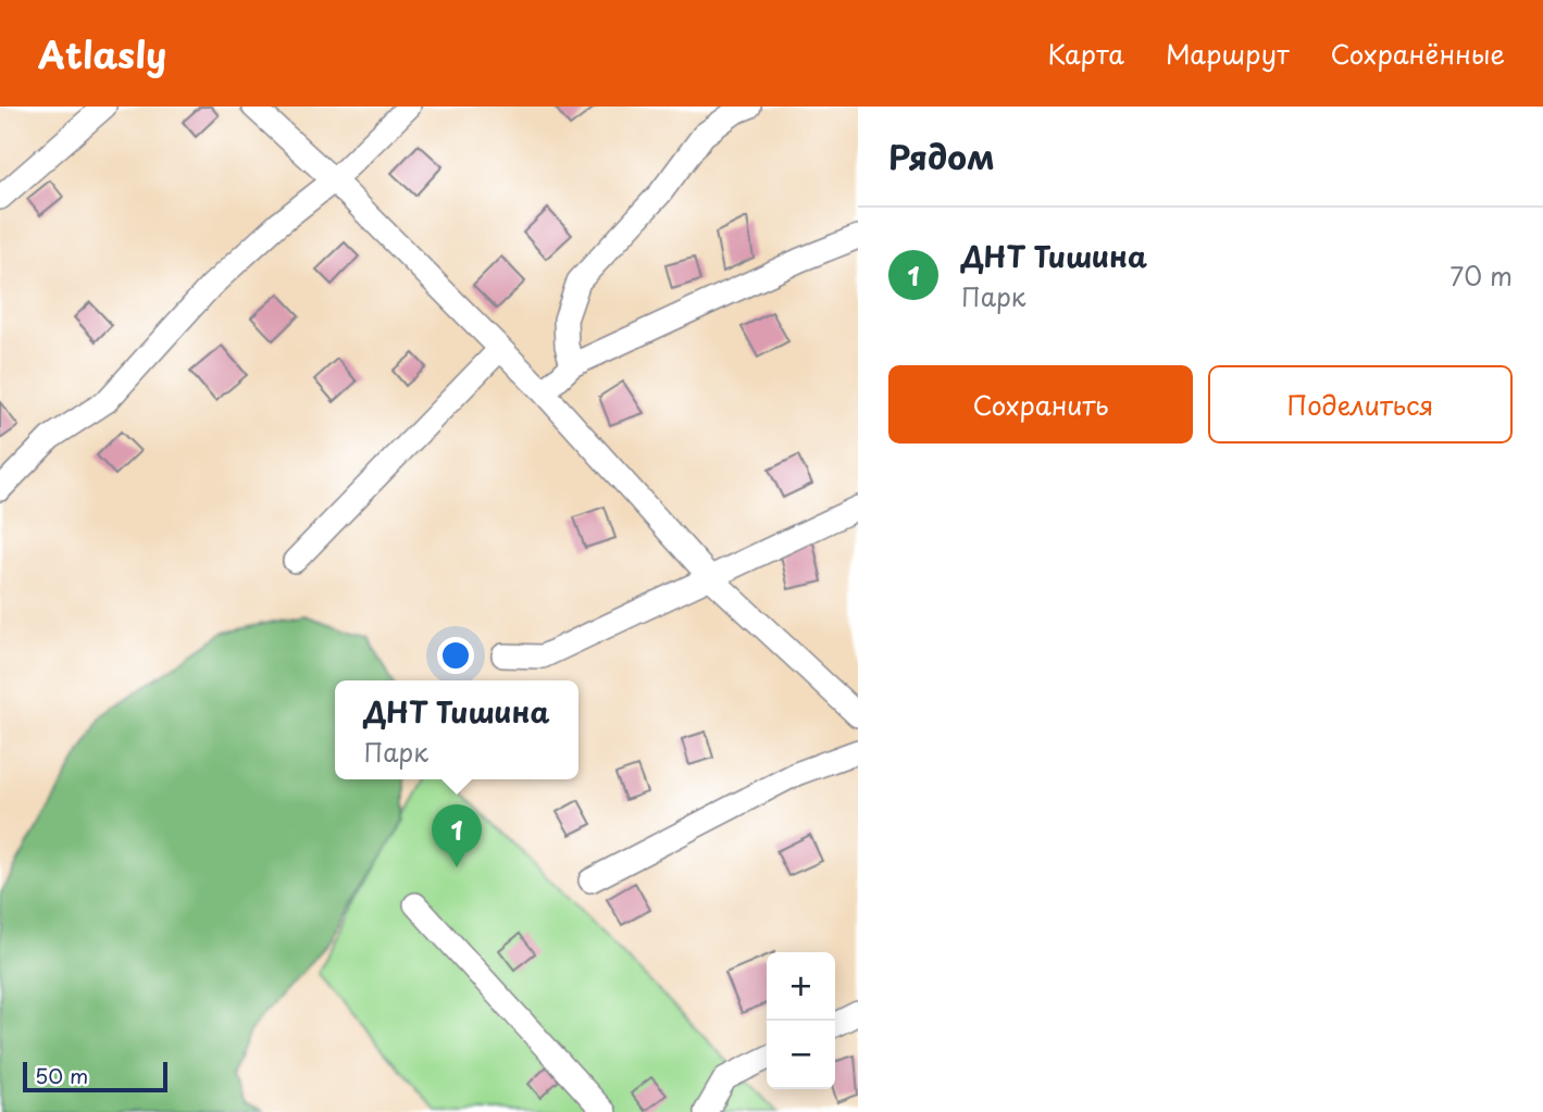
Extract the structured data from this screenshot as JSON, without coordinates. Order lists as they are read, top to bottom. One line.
{"scale_bar":"50 m","page":{"header":"Atlasly","nav":["Карта","Маршрут","Сохранённые"],"heading":"Рядом","list":[{"mark":"1","name":"ДНТ Тишина","note":"Парк","value":"70 m"}],"buttons":["Сохранить","Поделиться"],"popup":["ДНТ Тишина","Парк"],"pins":"1","map_buttons":["+","−"],"scale":"50 m"}}
